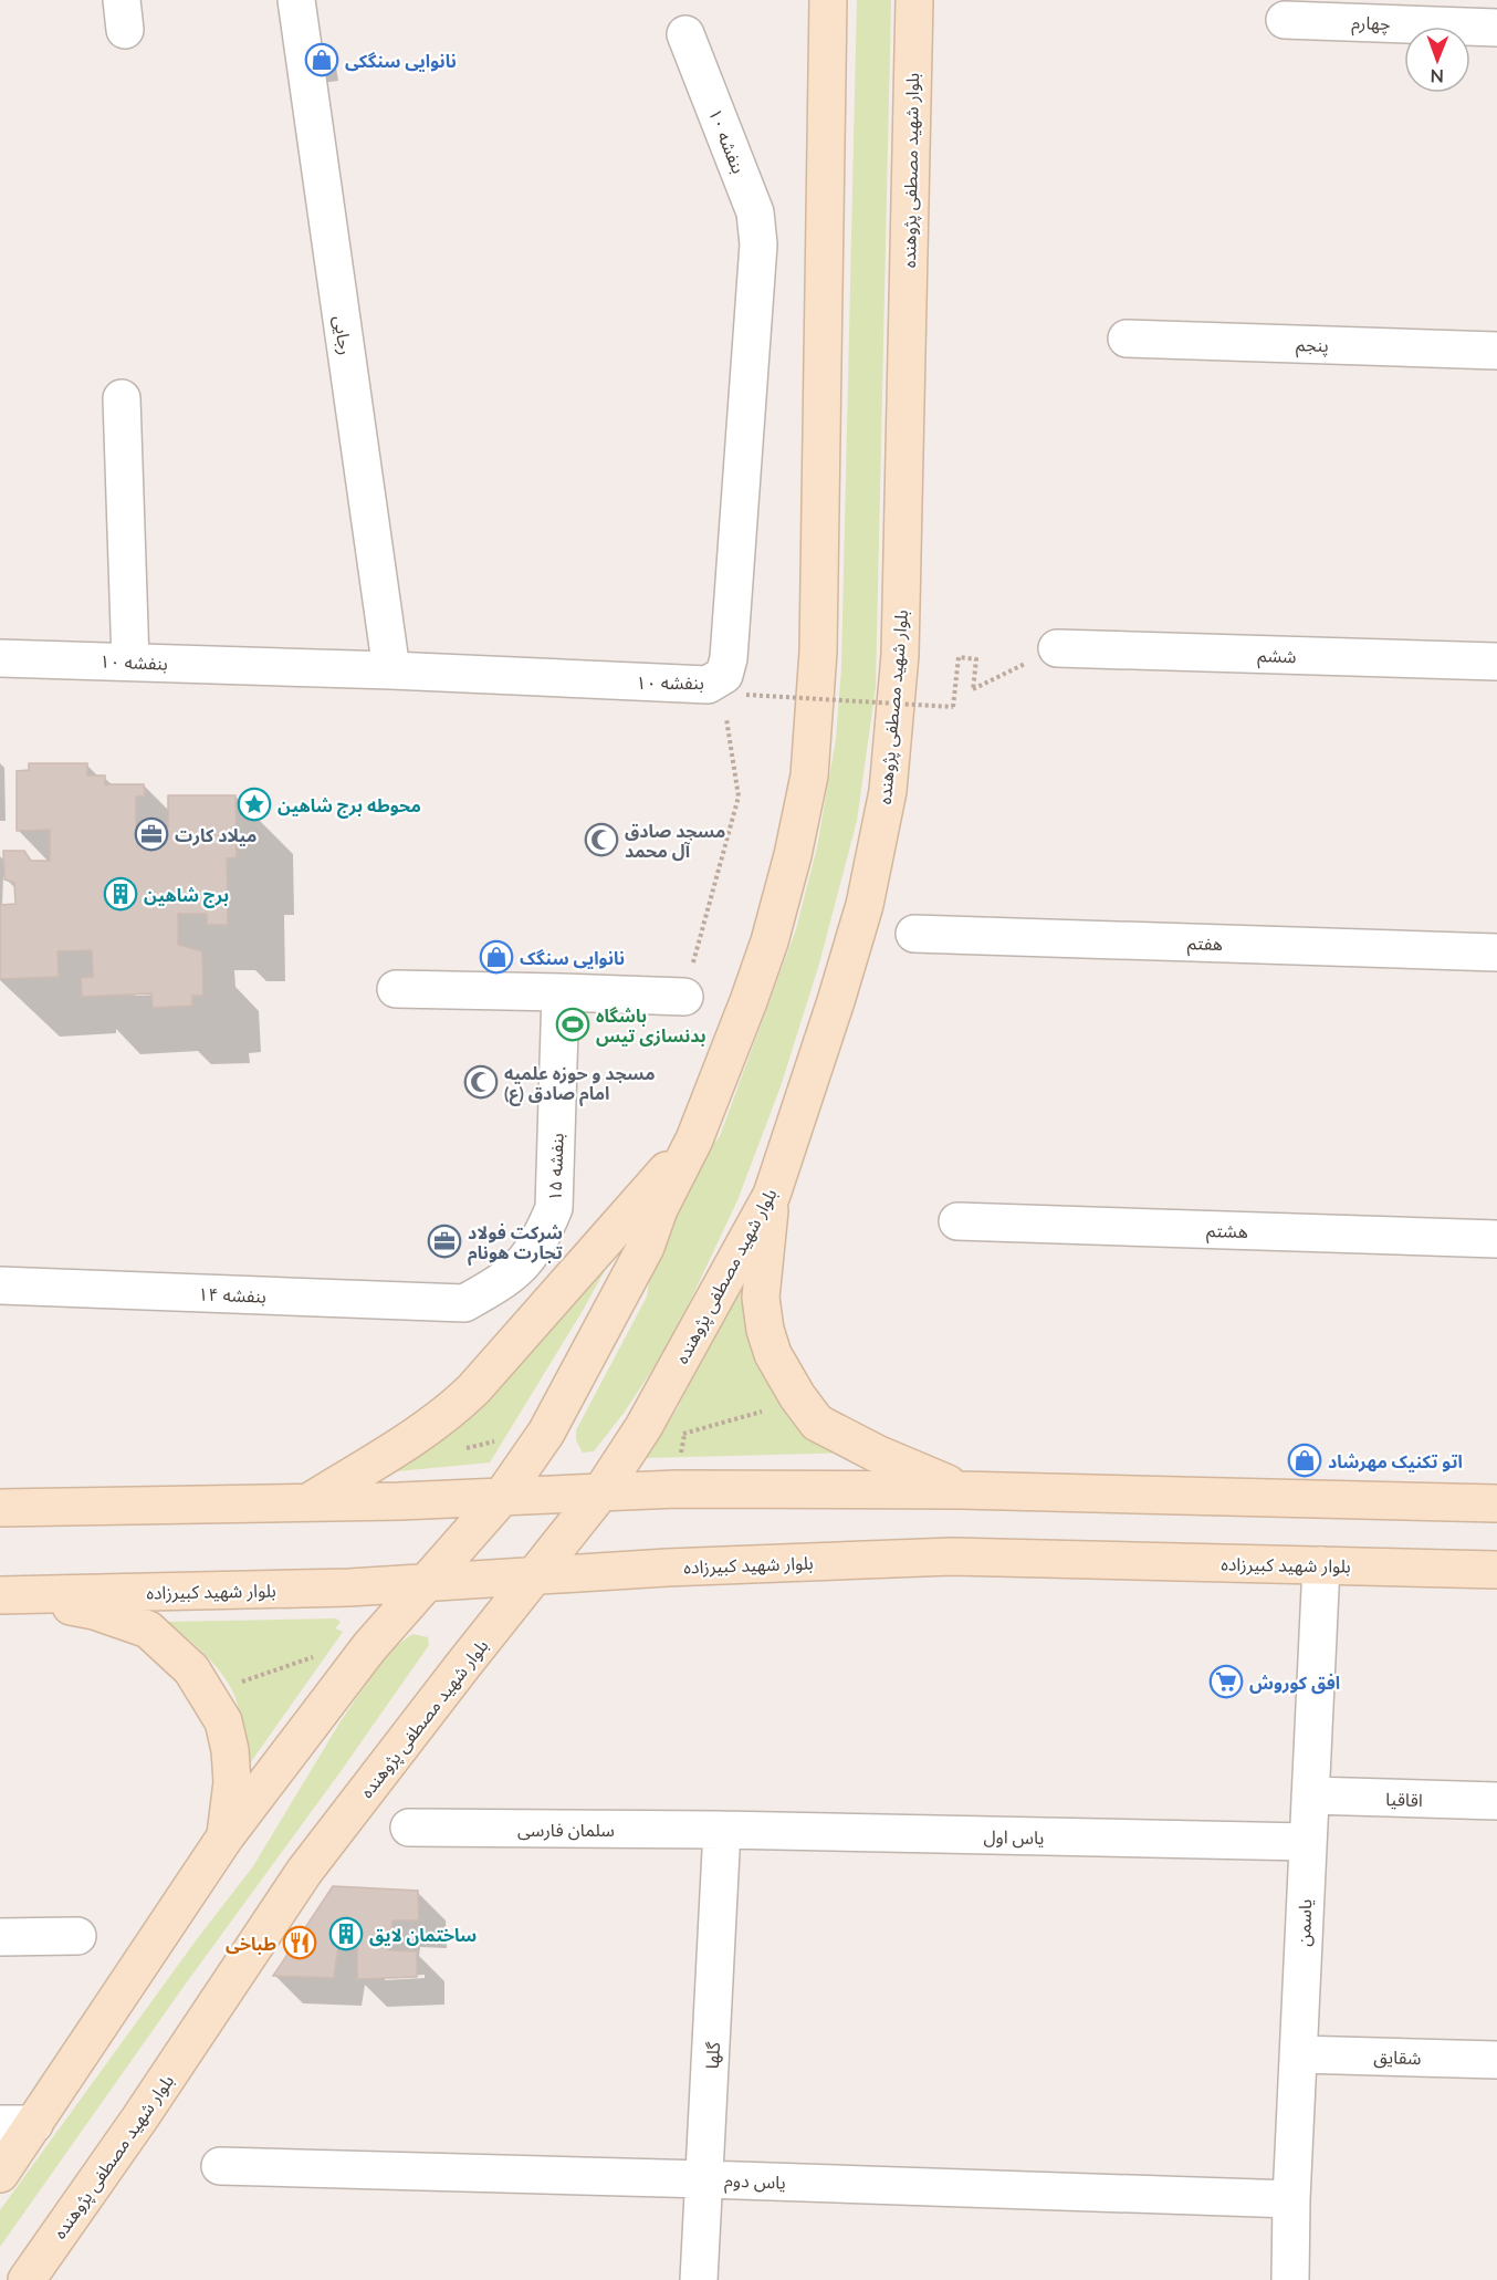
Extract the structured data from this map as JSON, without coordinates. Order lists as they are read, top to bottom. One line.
{"streets":{"main road":["بلوار شهید مصطفی پژوهنده","بلوار شهید کبیرزاده"],"street":["چهارم","بنفشه ۱۰","رجایی","پنجم","ششم","هفتم","بنفشه ۱۵","هشتم","بنفشه ۱۴","اقاقیا","سلمان فارسی","یاس اول","یاسمن","گلها","شقایق","یاس دوم"]},"crossings":[["بنفشه ۱۰","رجایی"],["بلوار شهید مصطفی پژوهنده","بلوار شهید کبیرزاده"],["بنفشه ۱۵","بنفشه ۱۴"],["بلوار شهید کبیرزاده","یاسمن"],["اقاقیا","یاسمن"],["سلمان فارسی","یاس اول"],["سلمان فارسی","گلها"],["یاس اول","یاسمن"],["یاس اول","گلها"],["یاسمن","شقایق"],["یاسمن","یاس دوم"],["گلها","یاس دوم"]],"places":{"shop":["نانوایی سنگکی","نانوایی سنگک","اتو تکنیک مهرشاد"],"place":["محوطه برج شاهین"],"office":["میلاد کارت","شرکت فولاد تجارت هونام"],"mosque":["مسجد صادق آل محمد","مسجد و حوزه علمیه امام صادق (ع)"],"building":["برج شاهین","ساختمان لایق"],"sports":["باشگاه بدنسازی تیس"],"supermarket":["افق کوروش"],"restaurant":["طباخی"]},"north":"bottom"}
